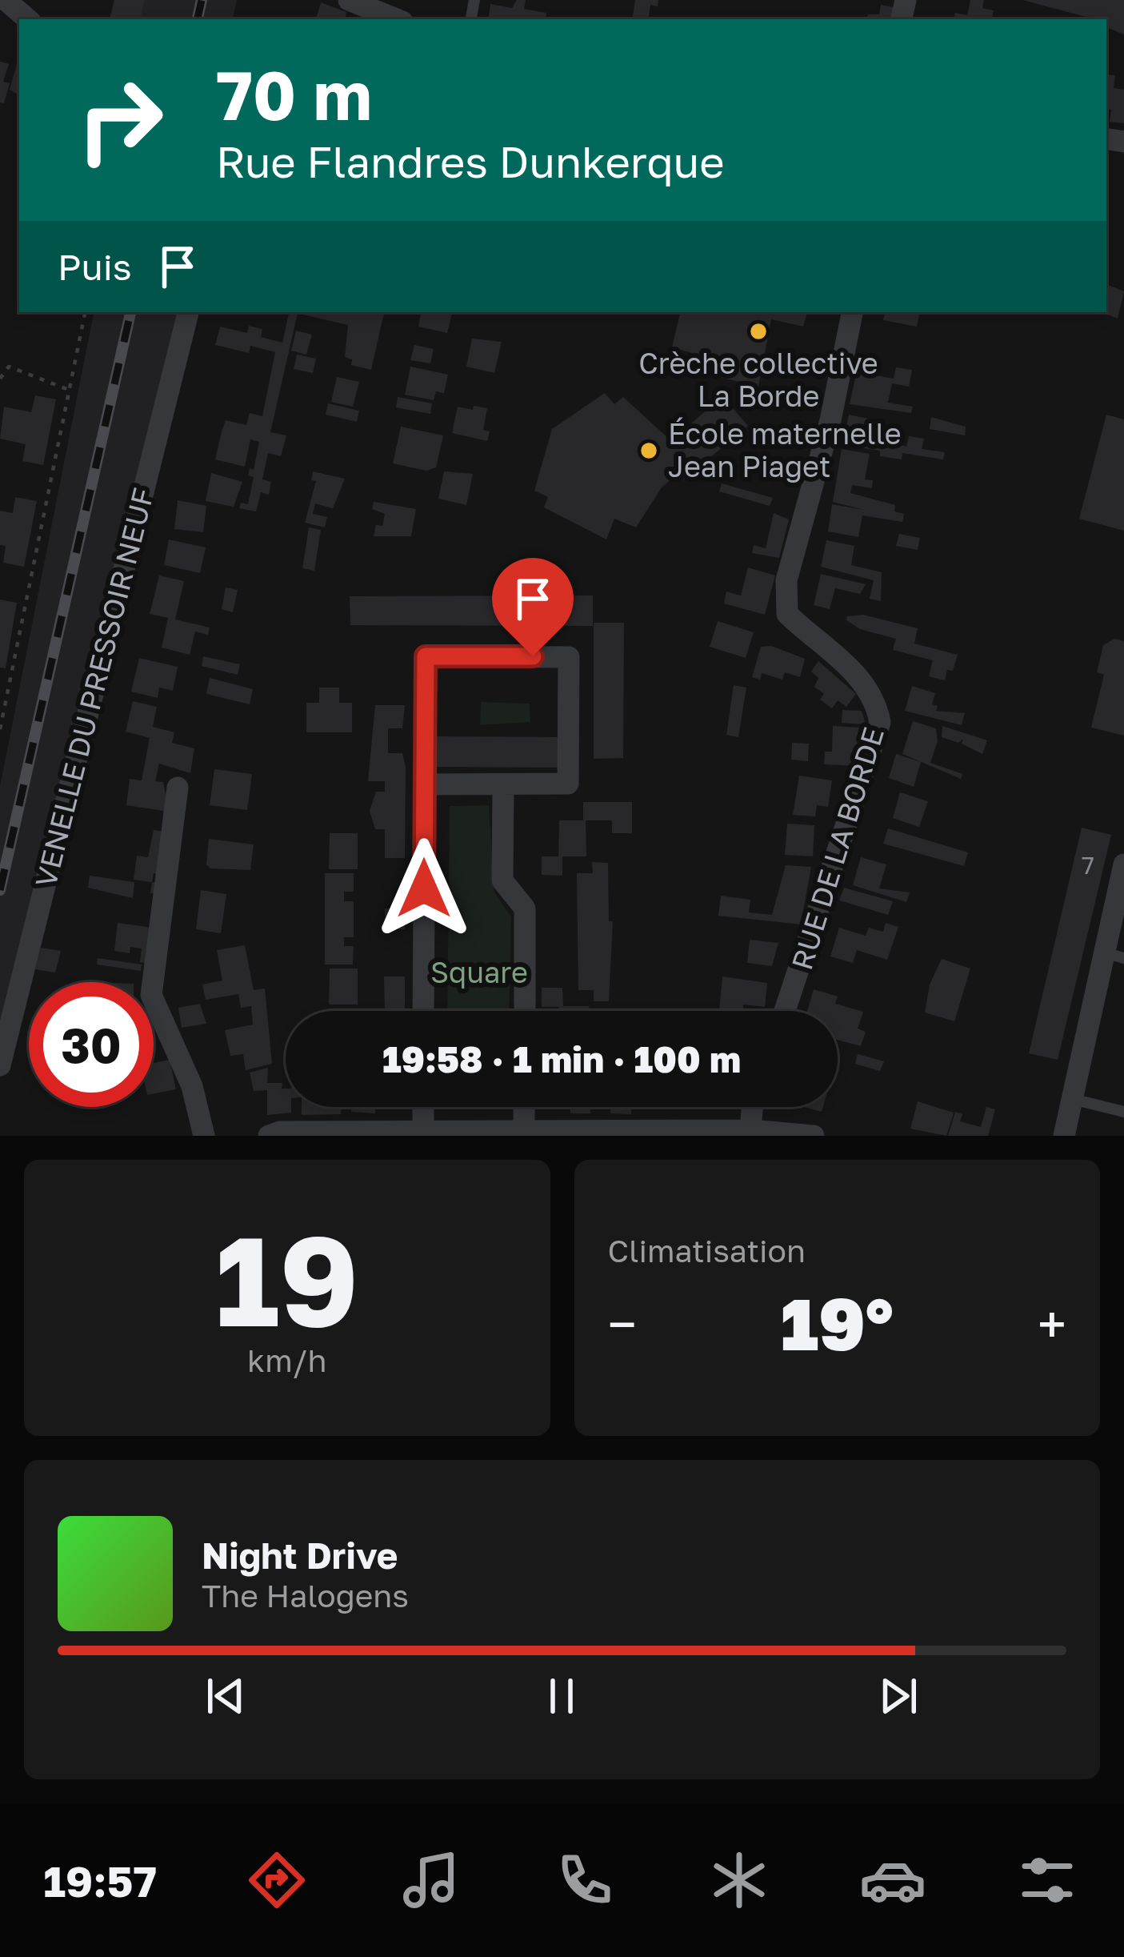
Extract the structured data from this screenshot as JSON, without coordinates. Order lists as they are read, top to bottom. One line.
{"streets":{"street":["VENELLE DU PRESSOIR NEUF","RUE DE LA BORDE"]},"parks":["Square"],"places":["Crèche collective La Borde","École maternelle Jean Piaget"],"house_numbers":["7"],"page":{"turn":["70 m","Rue Flandres Dunkerque"],"then":"Puis","limit":"30","trip":"19:58 · 1 min · 100 m","tile":[["19","km/h"],"Climatisation"],"heat":["−","19°","+"],"song":["Night Drive","The Halogens"],"tabs":"19:57"}}
